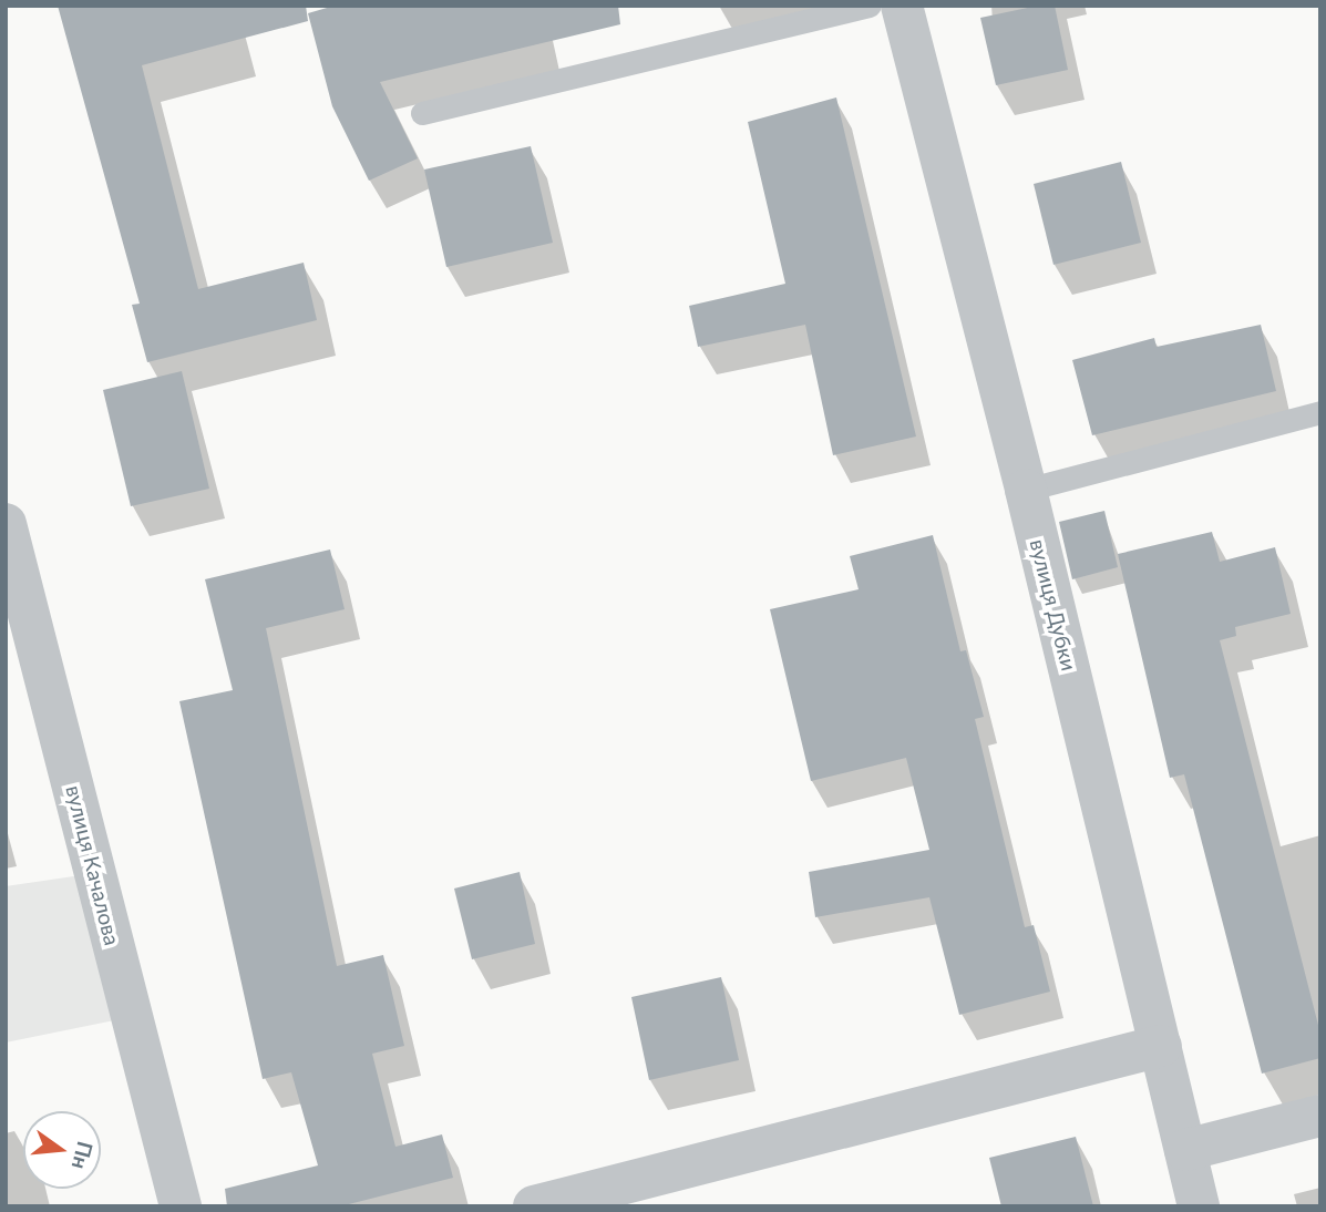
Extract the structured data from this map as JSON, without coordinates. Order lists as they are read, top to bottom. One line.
{"streets":{"street":["вулиця Дубки","вулиця Качалова"]},"north":"right"}
